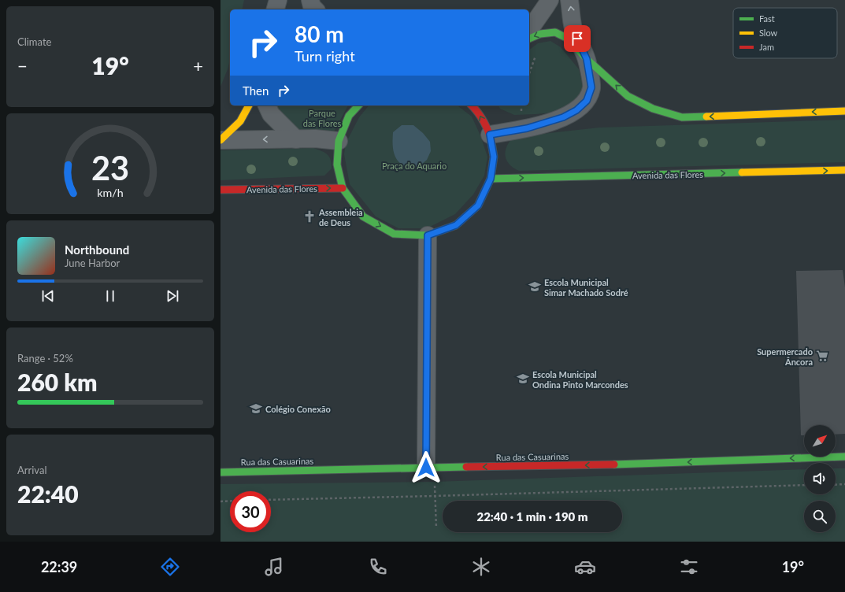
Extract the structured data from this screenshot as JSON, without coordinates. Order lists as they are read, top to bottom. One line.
{"streets":{"street":["Avenida das Flores","Rua das Casuarinas"]},"one_way":["Rua das Casuarinas"],"parks":["Parque das Flores","Praça do Aquario"],"places":{"church":["Assembleia de Deus"],"school or university":["Escola Municipal Simar Machado Sodré","Escola Municipal Ondina Pinto Marcondes","Colégio Conexão"],"supermarket":["Supermercado Âncora"]},"legend":["Fast","Slow","Jam"],"north":"top right","page":{"tile":["Climate",["Range · 52%","260 km"],["Arrival","22:40"]],"turn":["80 m","Turn right"],"heat":["−","19°","+"],"then":"Then","song":["Northbound","June Harbor"],"limit":"30","trip":"22:40 · 1 min · 190 m","tabs":["22:39","19°"],"gauge":["23","km/h"]}}
